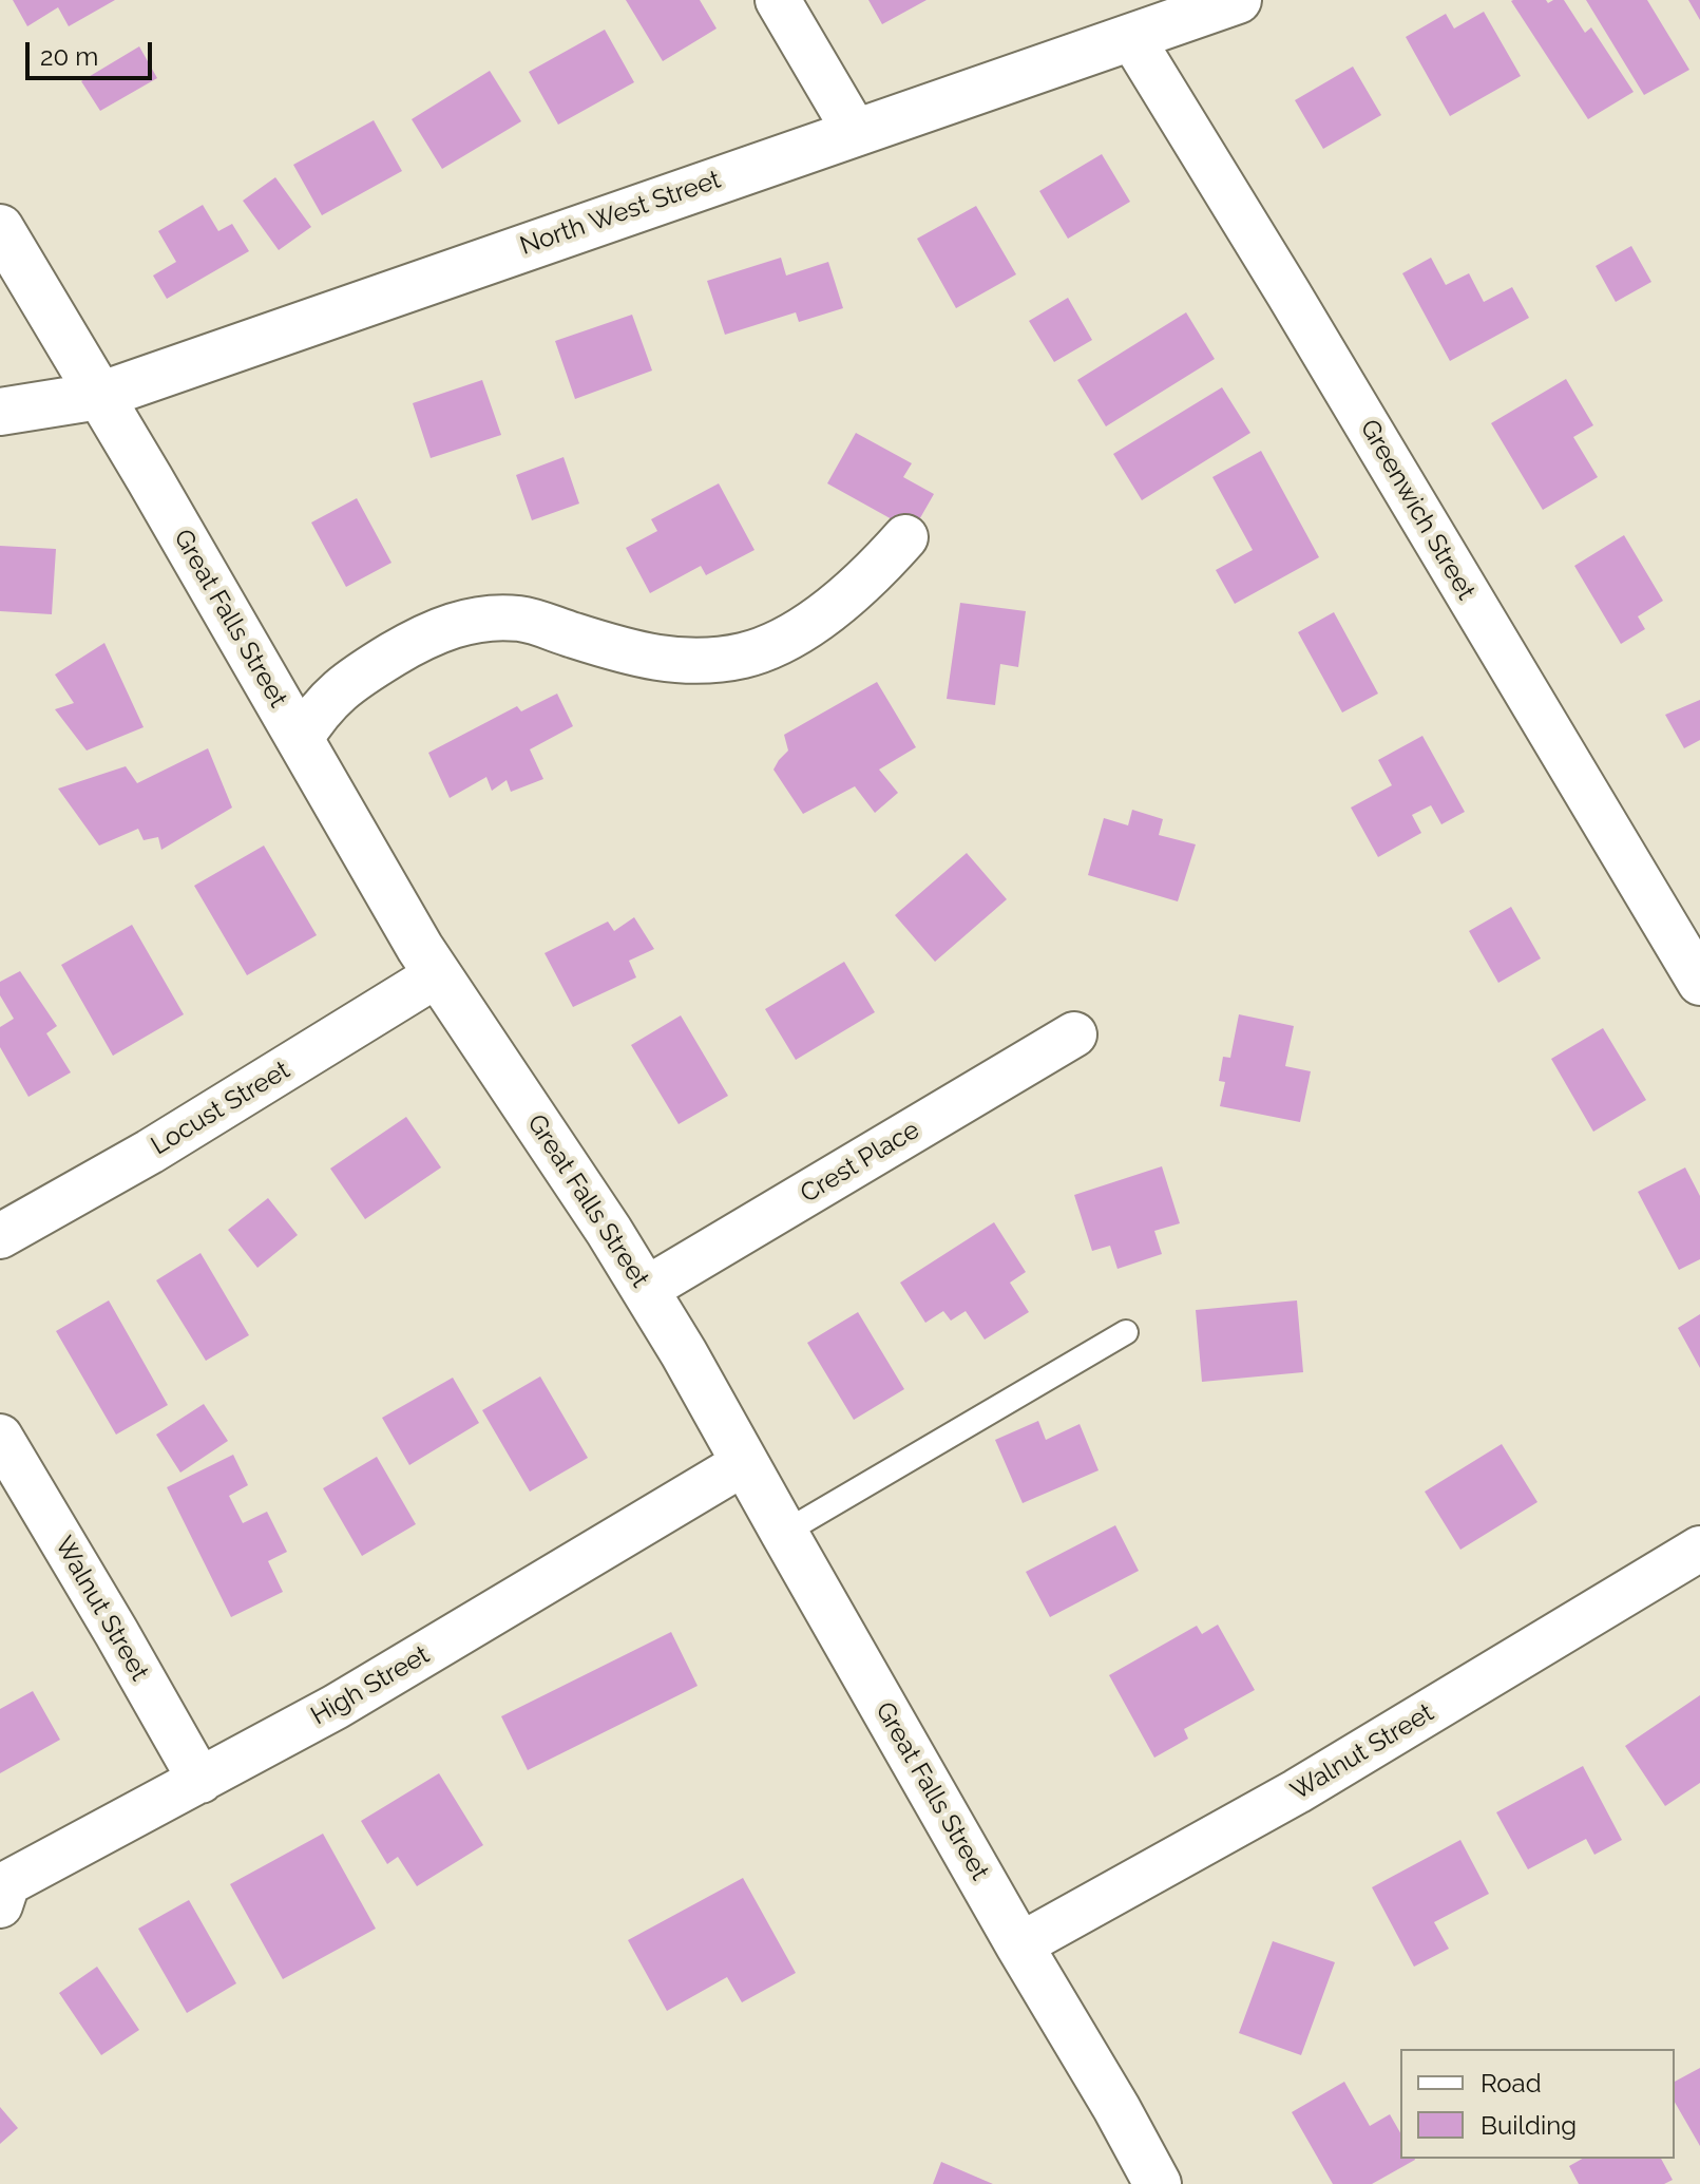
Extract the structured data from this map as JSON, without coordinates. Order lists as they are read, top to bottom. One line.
{"streets":{"main road":["North West Street","Great Falls Street"],"street":["Greenwich Street","Locust Street","Crest Place","Walnut Street","High Street"]},"crossings":[["North West Street","Greenwich Street"],["North West Street","Great Falls Street"],["Great Falls Street","Locust Street"],["Great Falls Street","Crest Place"],["Great Falls Street","Walnut Street"],["Great Falls Street","High Street"],["Walnut Street","High Street"]],"legend":["Road","Building"],"scale_bar":"20 m"}
